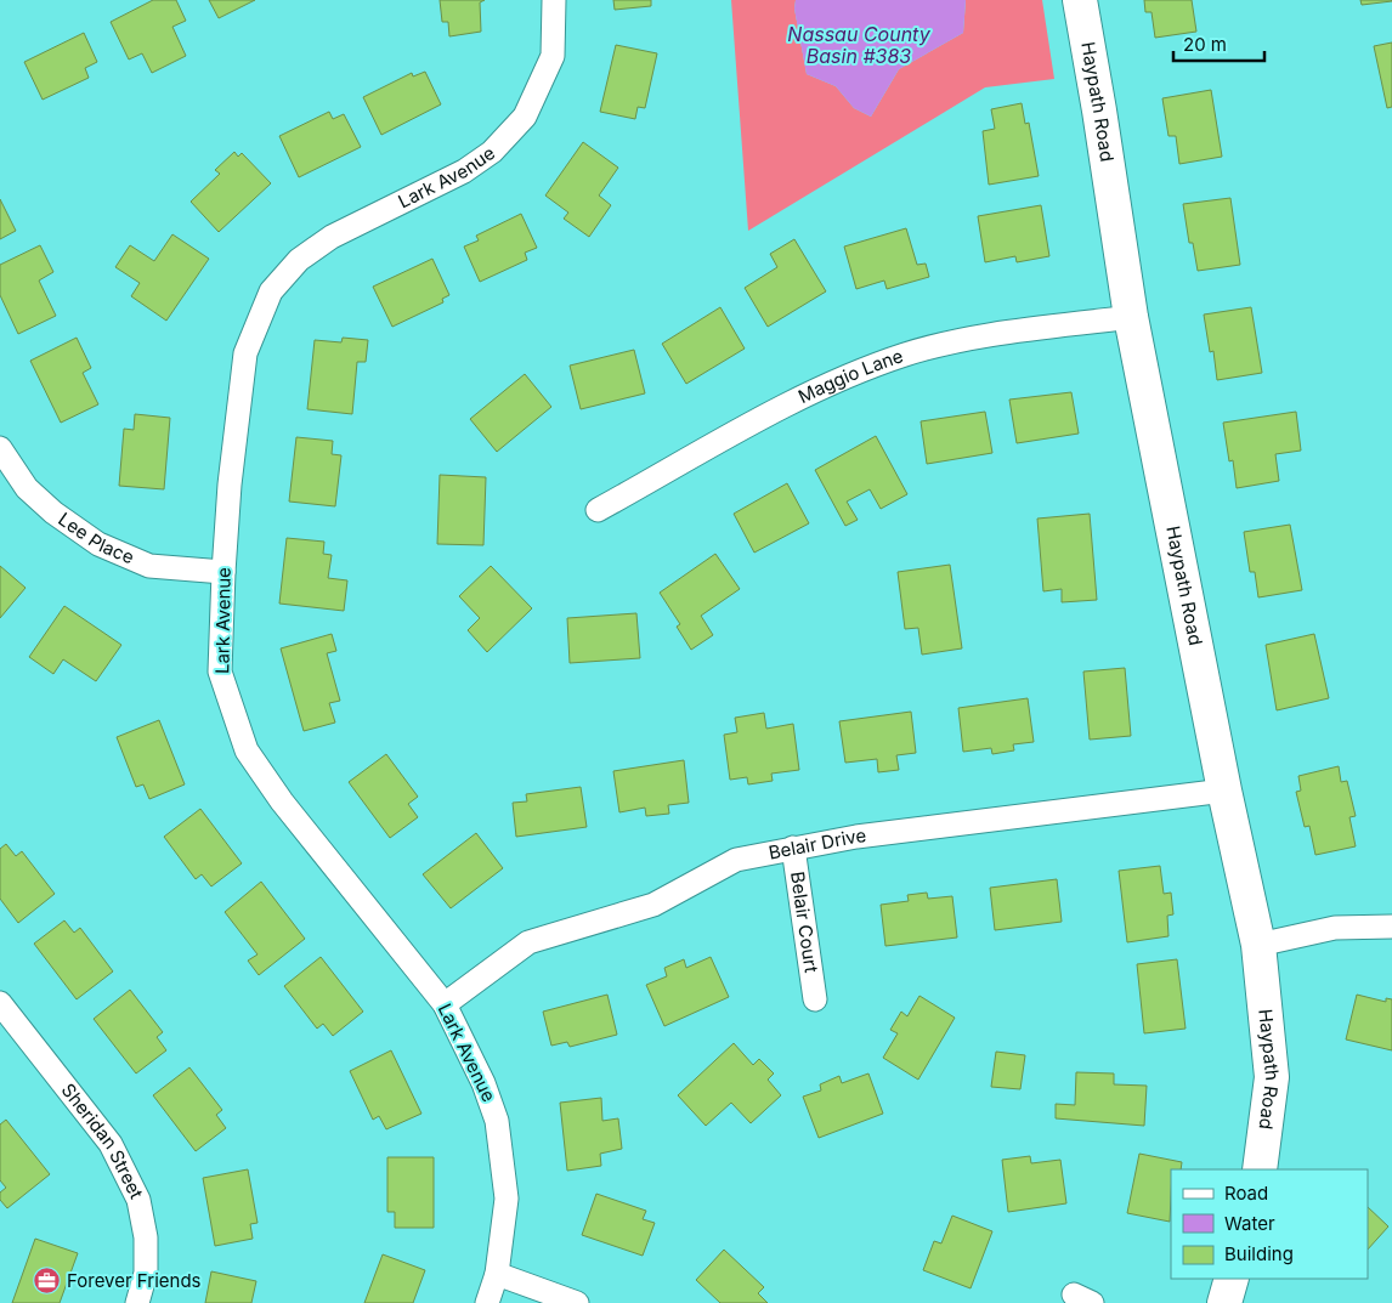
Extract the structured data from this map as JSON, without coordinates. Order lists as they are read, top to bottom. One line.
{"streets":{"street":["Haypath Road","Lark Avenue","Maggio Lane","Lee Place","Belair Drive","Belair Court","Sheridan Street"]},"crossings":[["Haypath Road","Maggio Lane"],["Haypath Road","Belair Drive"],["Lark Avenue","Lee Place"],["Lark Avenue","Belair Drive"],["Belair Drive","Belair Court"]],"water":["Nassau County Basin #383"],"places":{"office":["Forever Friends"]},"legend":["Road","Water","Building"],"scale_bar":"20 m"}
